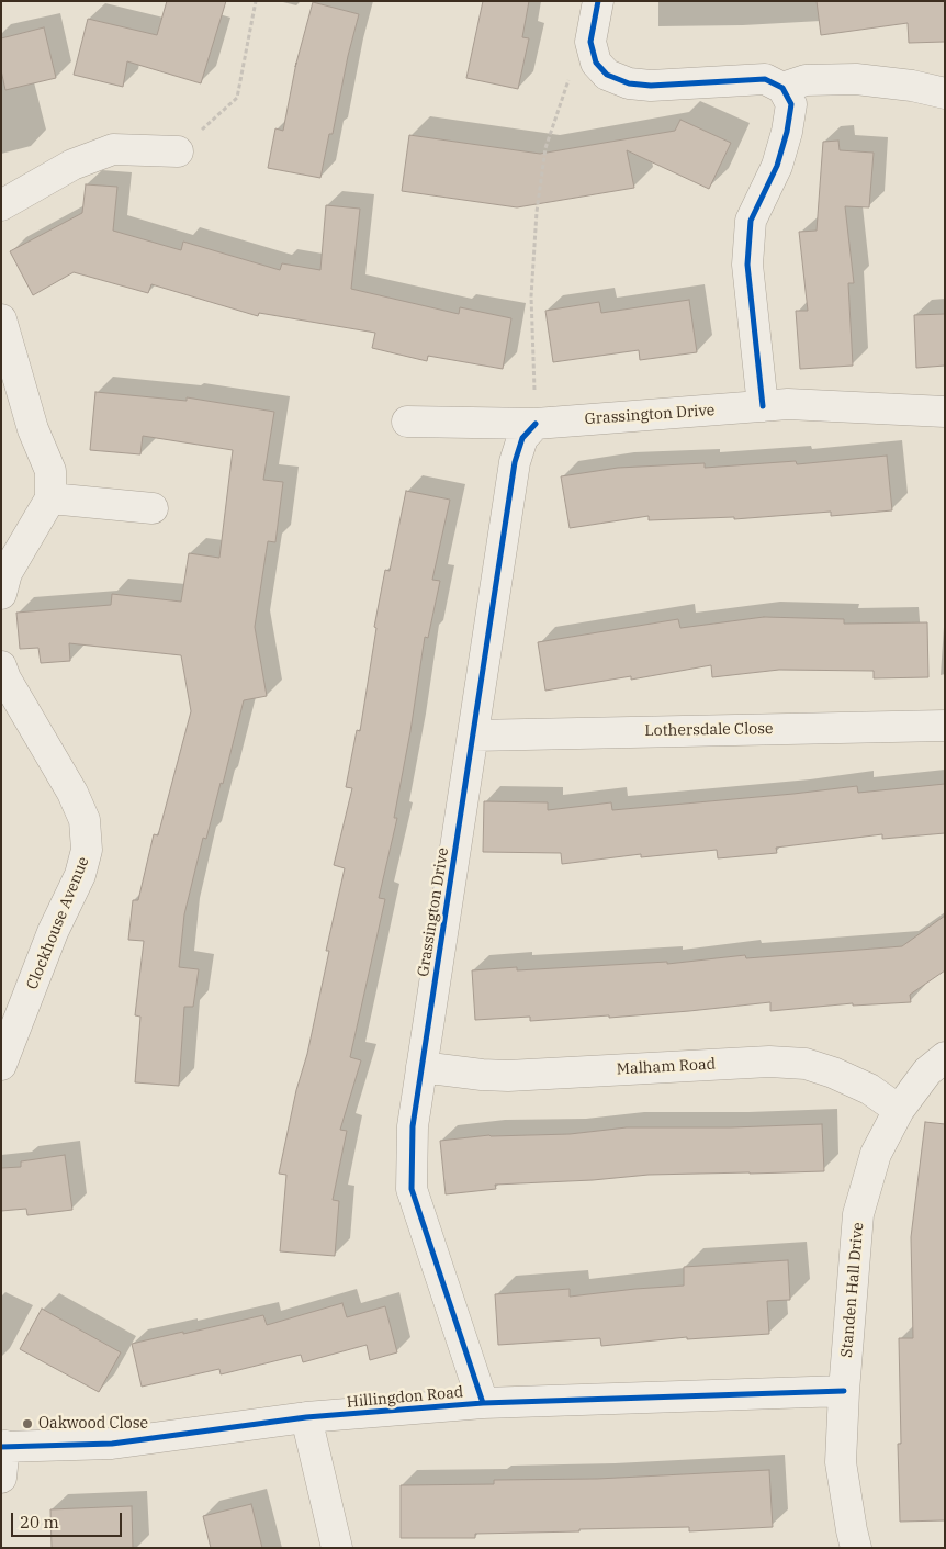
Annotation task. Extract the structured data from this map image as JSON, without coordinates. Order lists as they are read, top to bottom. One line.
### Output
{"streets":{"street":["Grassington Drive","Lothersdale Close","Clockhouse Avenue","Malham Road","Standen Hall Drive","Hillingdon Road"]},"crossings":[["Grassington Drive","Lothersdale Close"],["Grassington Drive","Malham Road"],["Grassington Drive","Hillingdon Road"],["Malham Road","Standen Hall Drive"],["Standen Hall Drive","Hillingdon Road"]],"places":["Oakwood Close"],"scale_bar":"20 m"}
